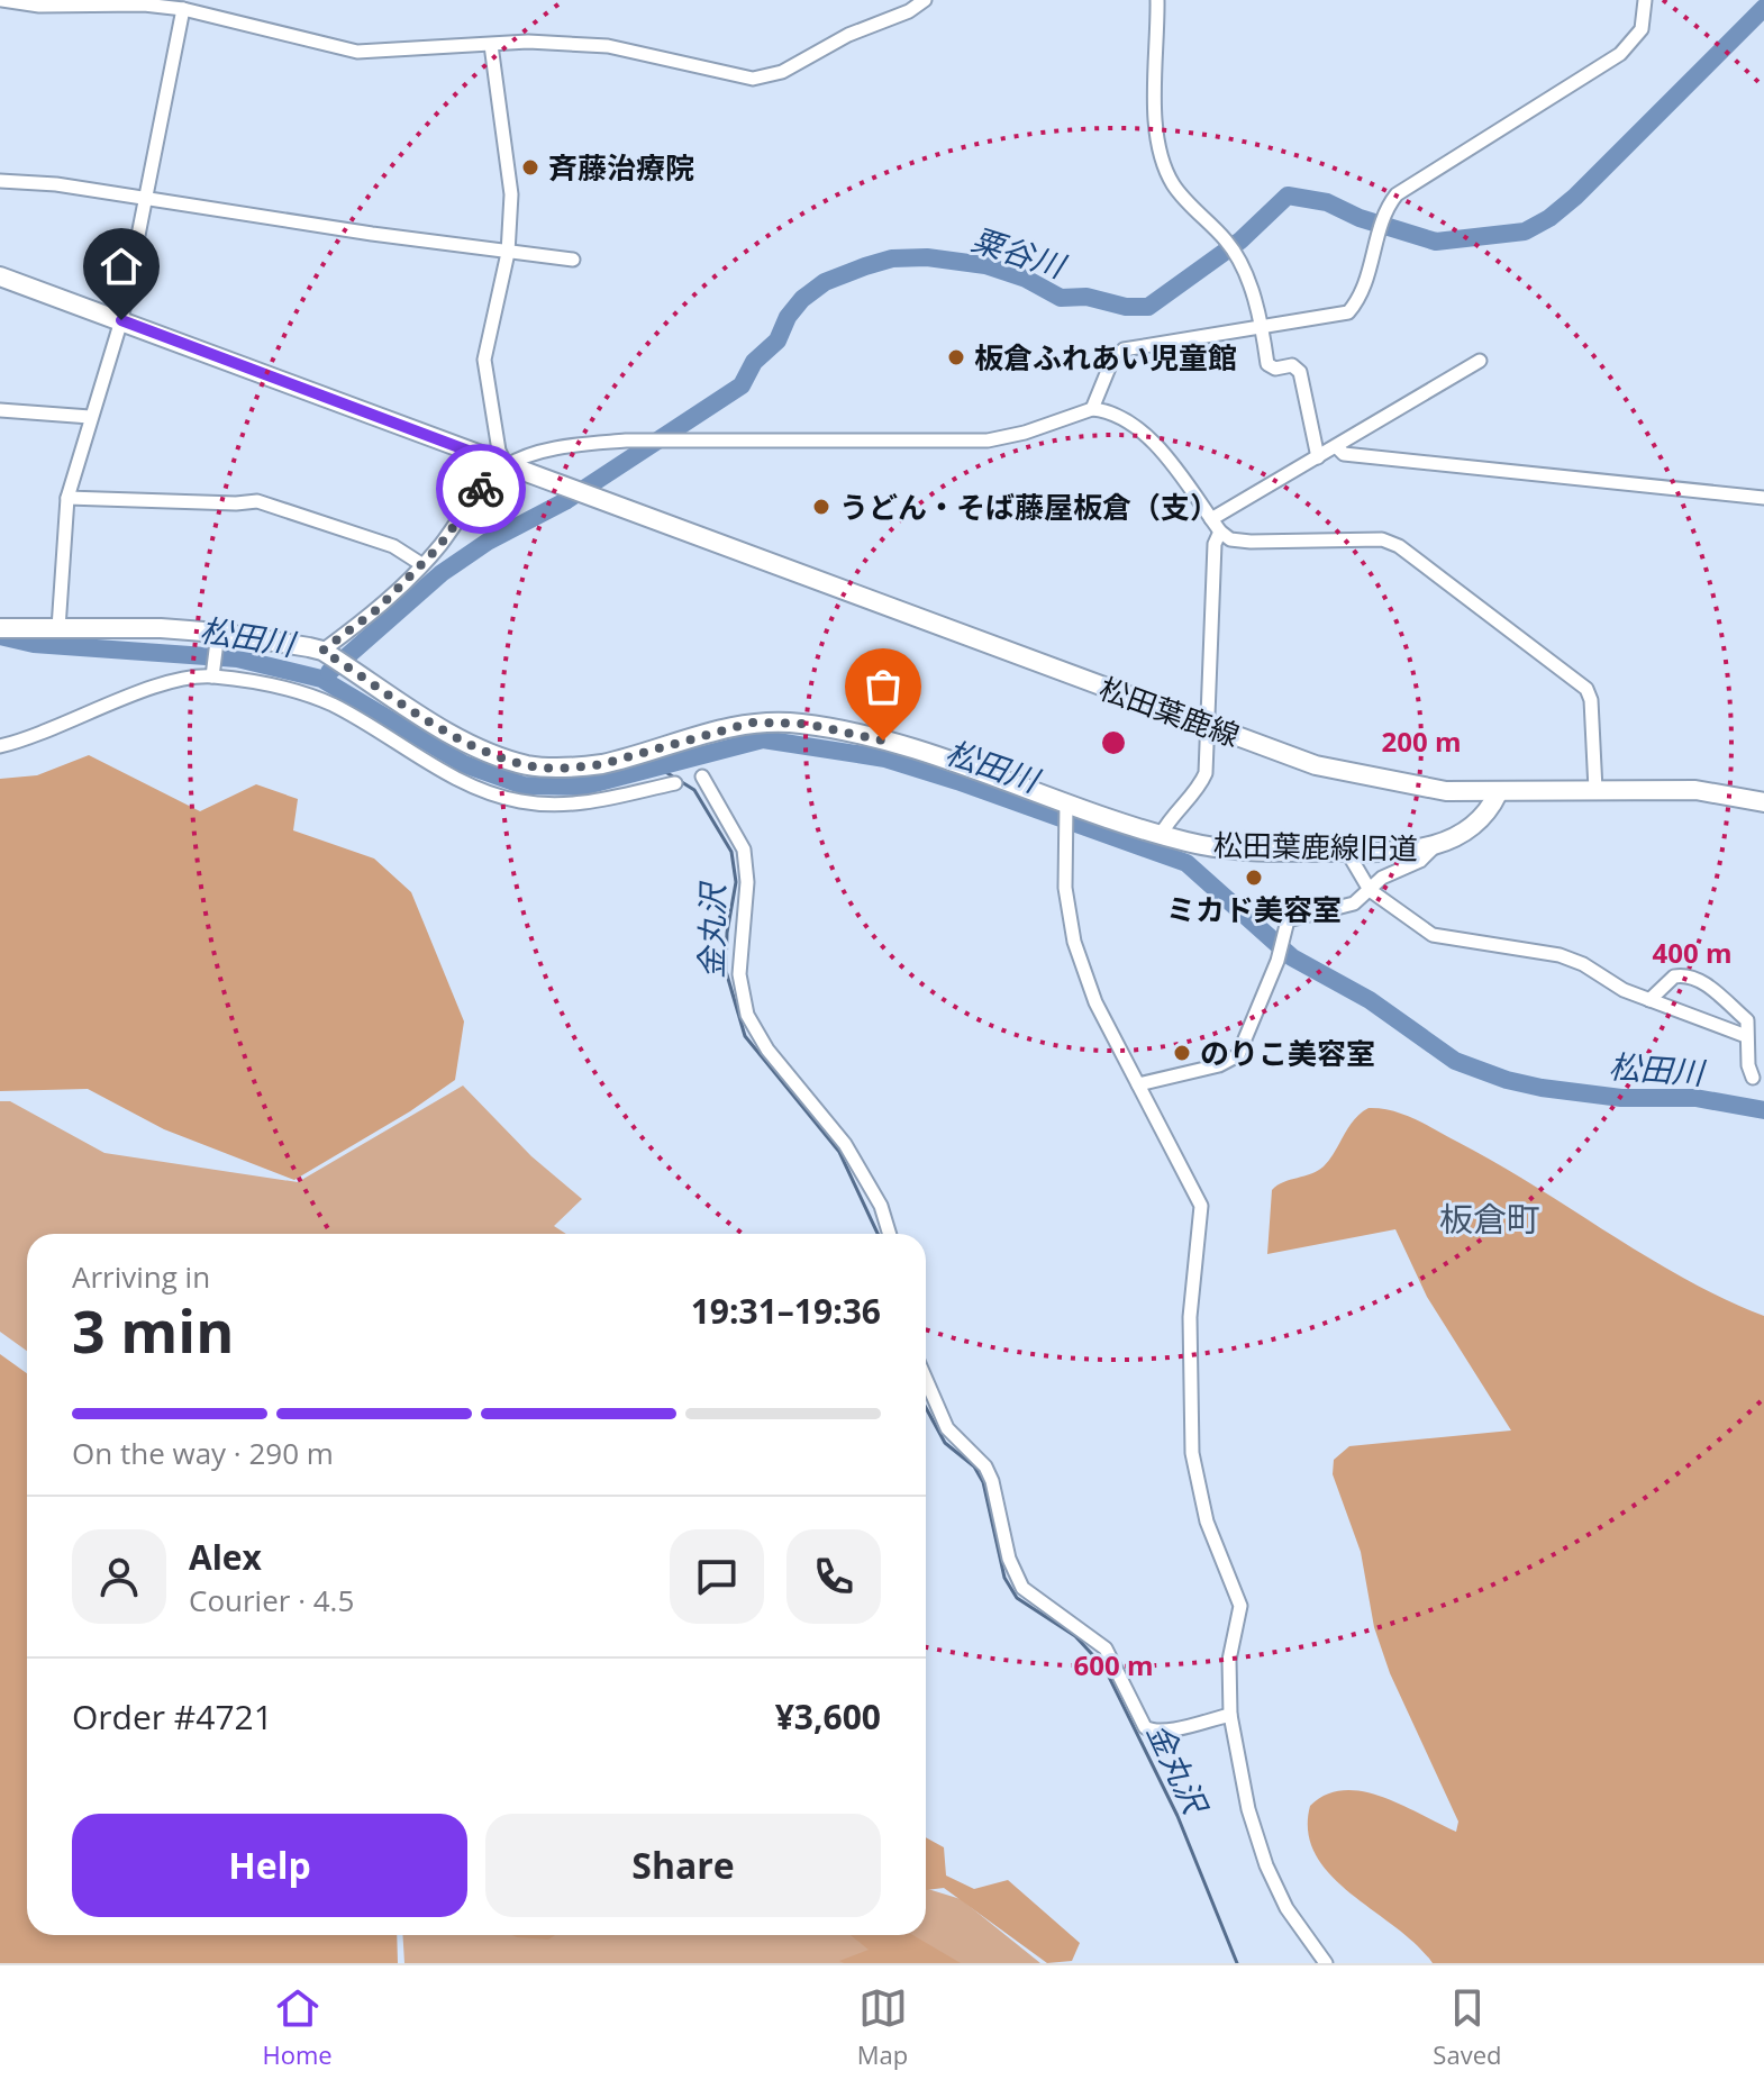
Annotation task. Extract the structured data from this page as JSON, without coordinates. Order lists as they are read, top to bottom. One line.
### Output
{"streets":{"main road":["松田葉鹿線","松田葉鹿線旧道"]},"crossings":[["松田葉鹿線","松田葉鹿線旧道"]],"districts":["板倉町"],"water":["粟谷川","松田川","金丸沢"],"places":["斉藤治療院","板倉ふれあい児童館","うどん・そば藤屋板倉（支）","ミカド美容室","のりこ美容室"],"page":{"heading":["3 min","Arriving in","19:31–19:36"],"panel":["Alex","Courier · 4.5","Order #4721","¥3,600"],"bar":"On the way · 290 m","buttons":["Help","Share"],"tabs":["Home","Map","Saved"]},"rings":["200 m","400 m","600 m"]}
